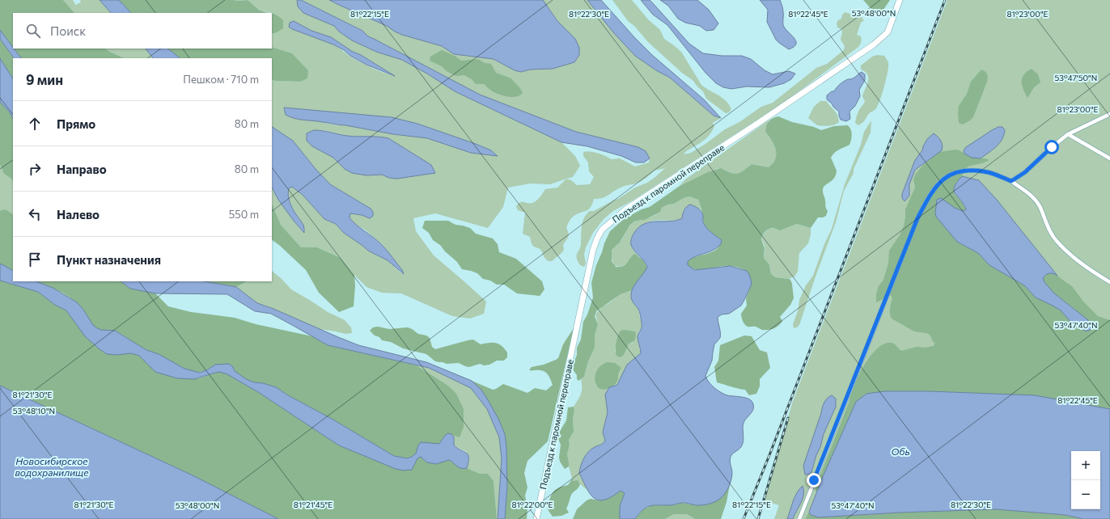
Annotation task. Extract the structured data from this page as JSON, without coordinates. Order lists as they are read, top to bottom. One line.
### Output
{"streets":{"street":["Подъезд к паромной переправе"]},"water":["Обь","Новосибирское водохранилище"],"page":{"search":"Поиск","heading":["9 мин","Пешком · 710 m"],"list":[["Прямо","80 m"],["Направо","80 m"],["Налево","550 m"],"Пункт назначения"],"map_buttons":["+","−"]},"coordinates":["53°48'00\"N","81°22'15\"E","81°22'30\"E","81°22'45\"E","81°23'00\"E","53°47'50\"N","53°47'40\"N","81°21'30\"E","53°48'10\"N","81°21'45\"E","81°22'00\"E"]}
